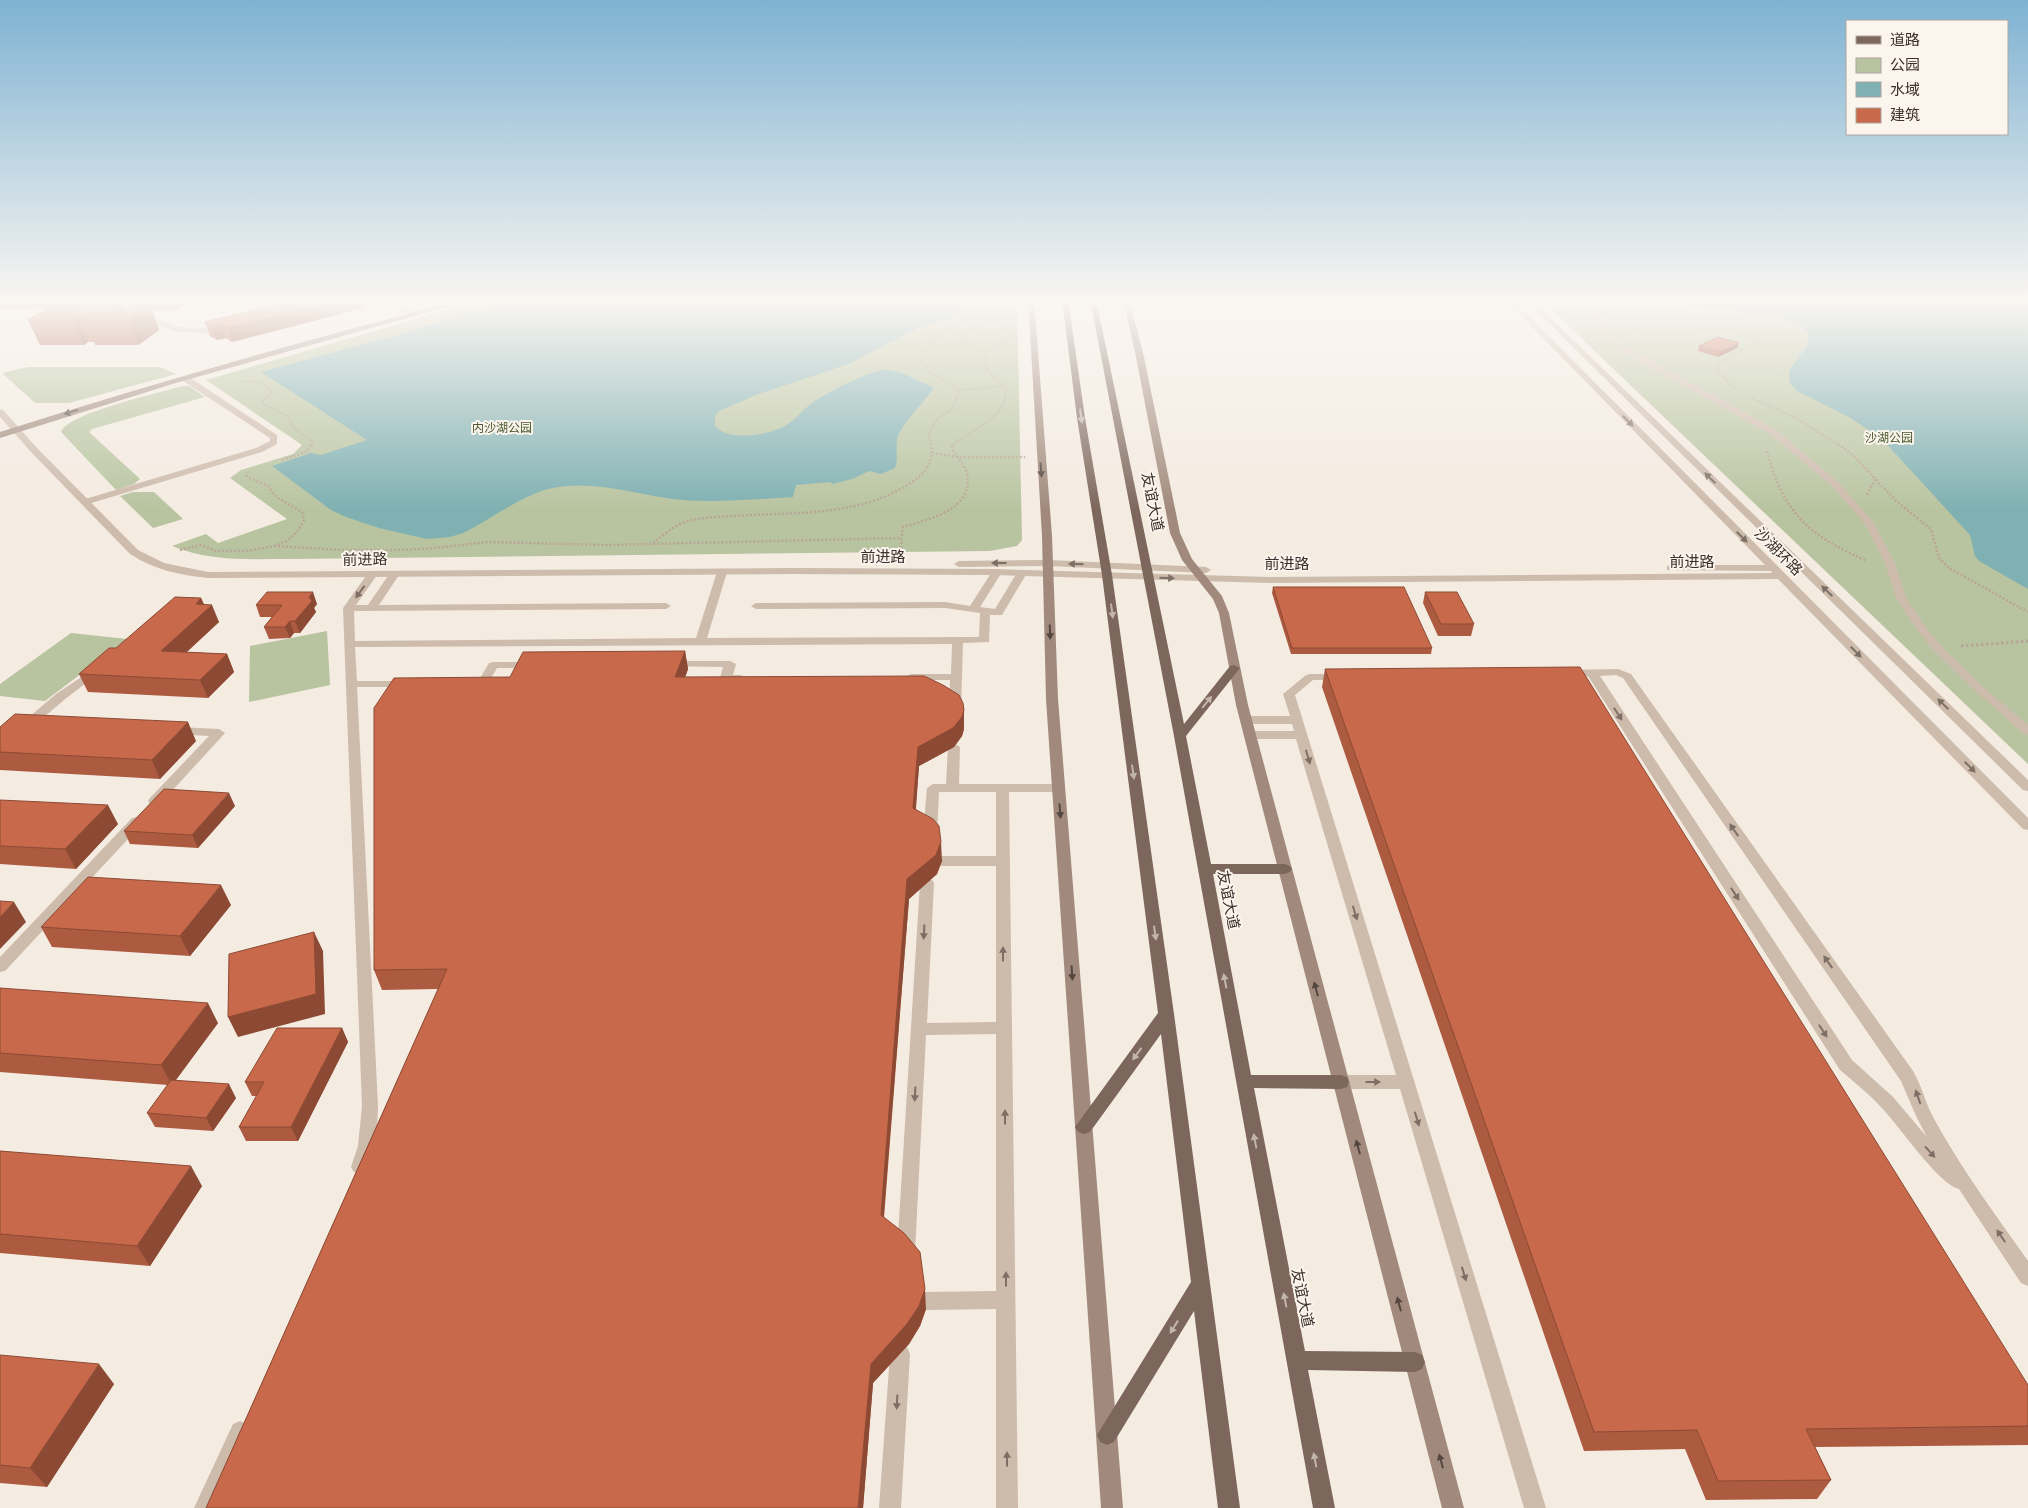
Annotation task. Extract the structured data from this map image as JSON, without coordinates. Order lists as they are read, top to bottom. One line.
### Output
{"streets":{"main road":["友谊大道"],"street":["沙湖环路","前进路"]},"crossings":[["友谊大道","前进路"],["沙湖环路","前进路"]],"parks":["内沙湖公园","沙湖公园"],"legend":["道路","公园","水域","建筑"]}
